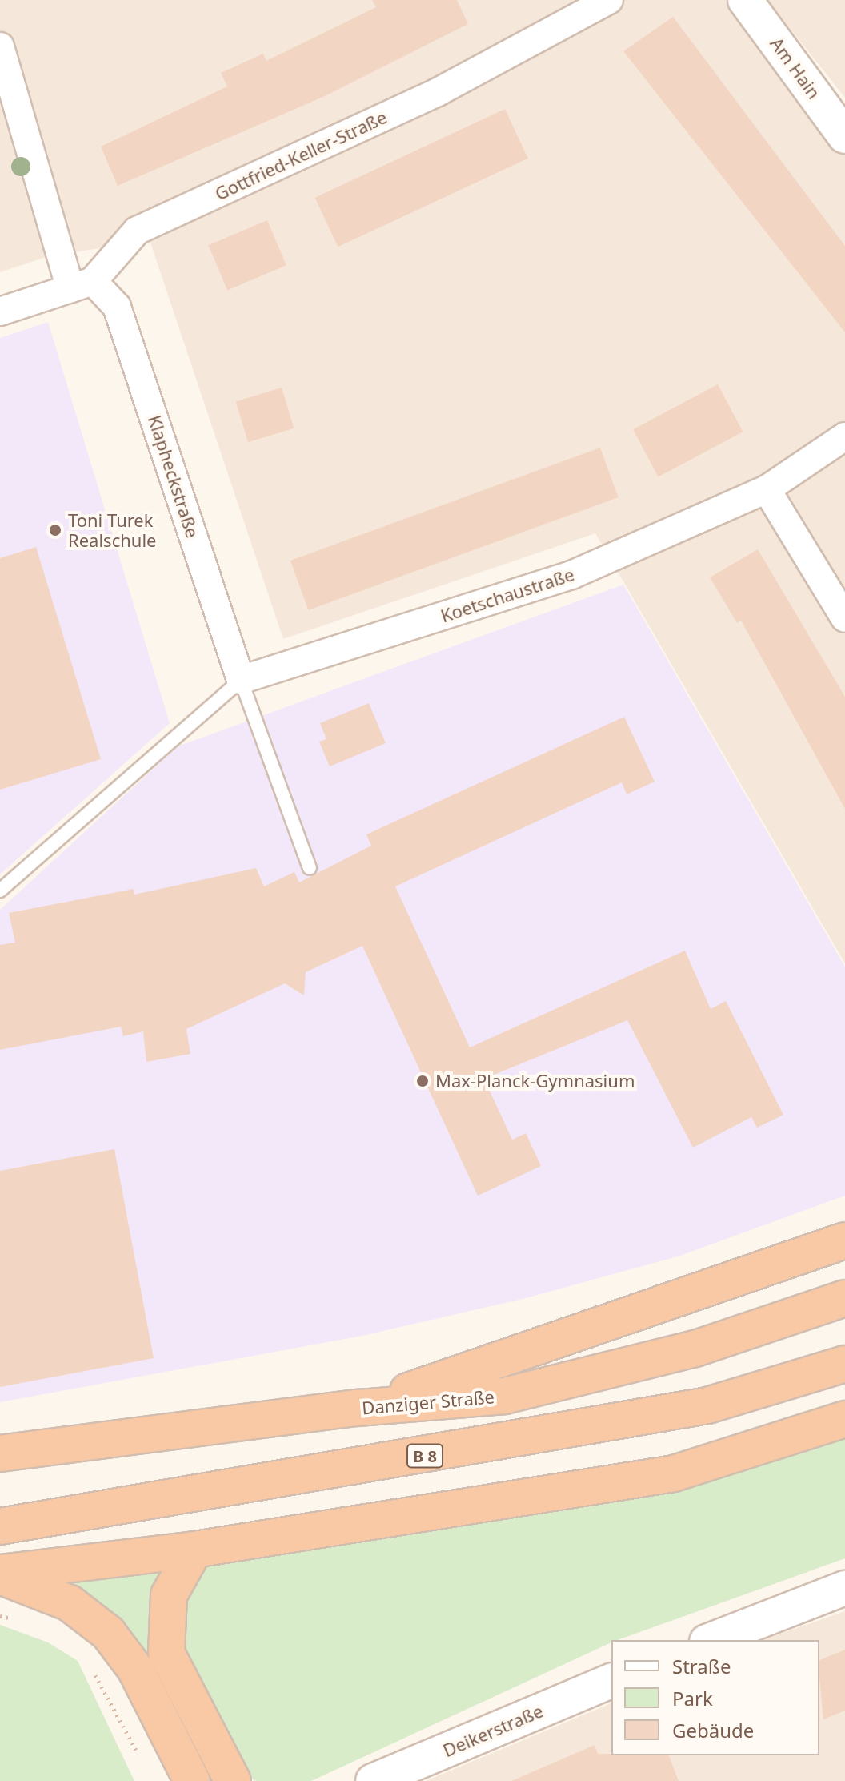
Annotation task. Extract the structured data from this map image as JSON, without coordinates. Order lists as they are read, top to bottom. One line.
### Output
{"streets":{"highway":["Danziger Straße","B 8"],"street":["Am Hain","Gottfried-Keller-Straße","Klapheckstraße","Koetschaustraße","Deikerstraße"]},"crossings":[["Gottfried-Keller-Straße","Klapheckstraße"],["Klapheckstraße","Koetschaustraße"]],"places":["Toni Turek Realschule","Max-Planck-Gymnasium"],"legend":["Straße","Park","Gebäude"]}
